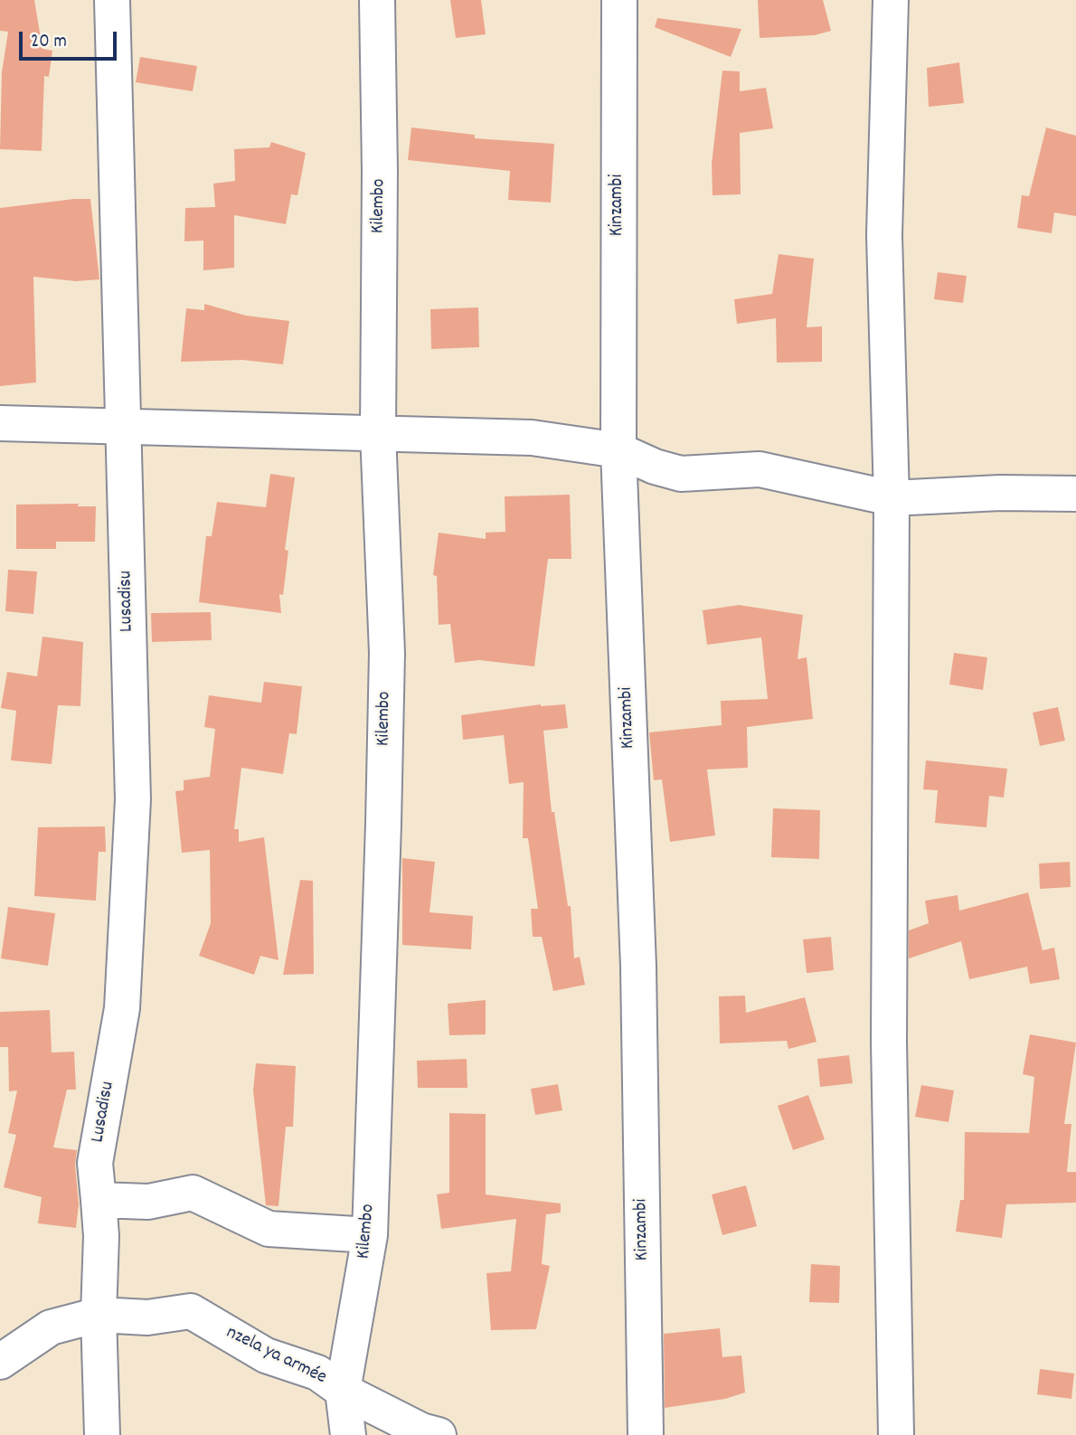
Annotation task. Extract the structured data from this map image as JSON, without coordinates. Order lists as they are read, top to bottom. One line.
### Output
{"streets":{"street":["Kinzambi","Kilembo","Lusadisu","nzela ya armée"]},"crossings":[["Kilembo","nzela ya armée"]],"scale_bar":"20 m"}
